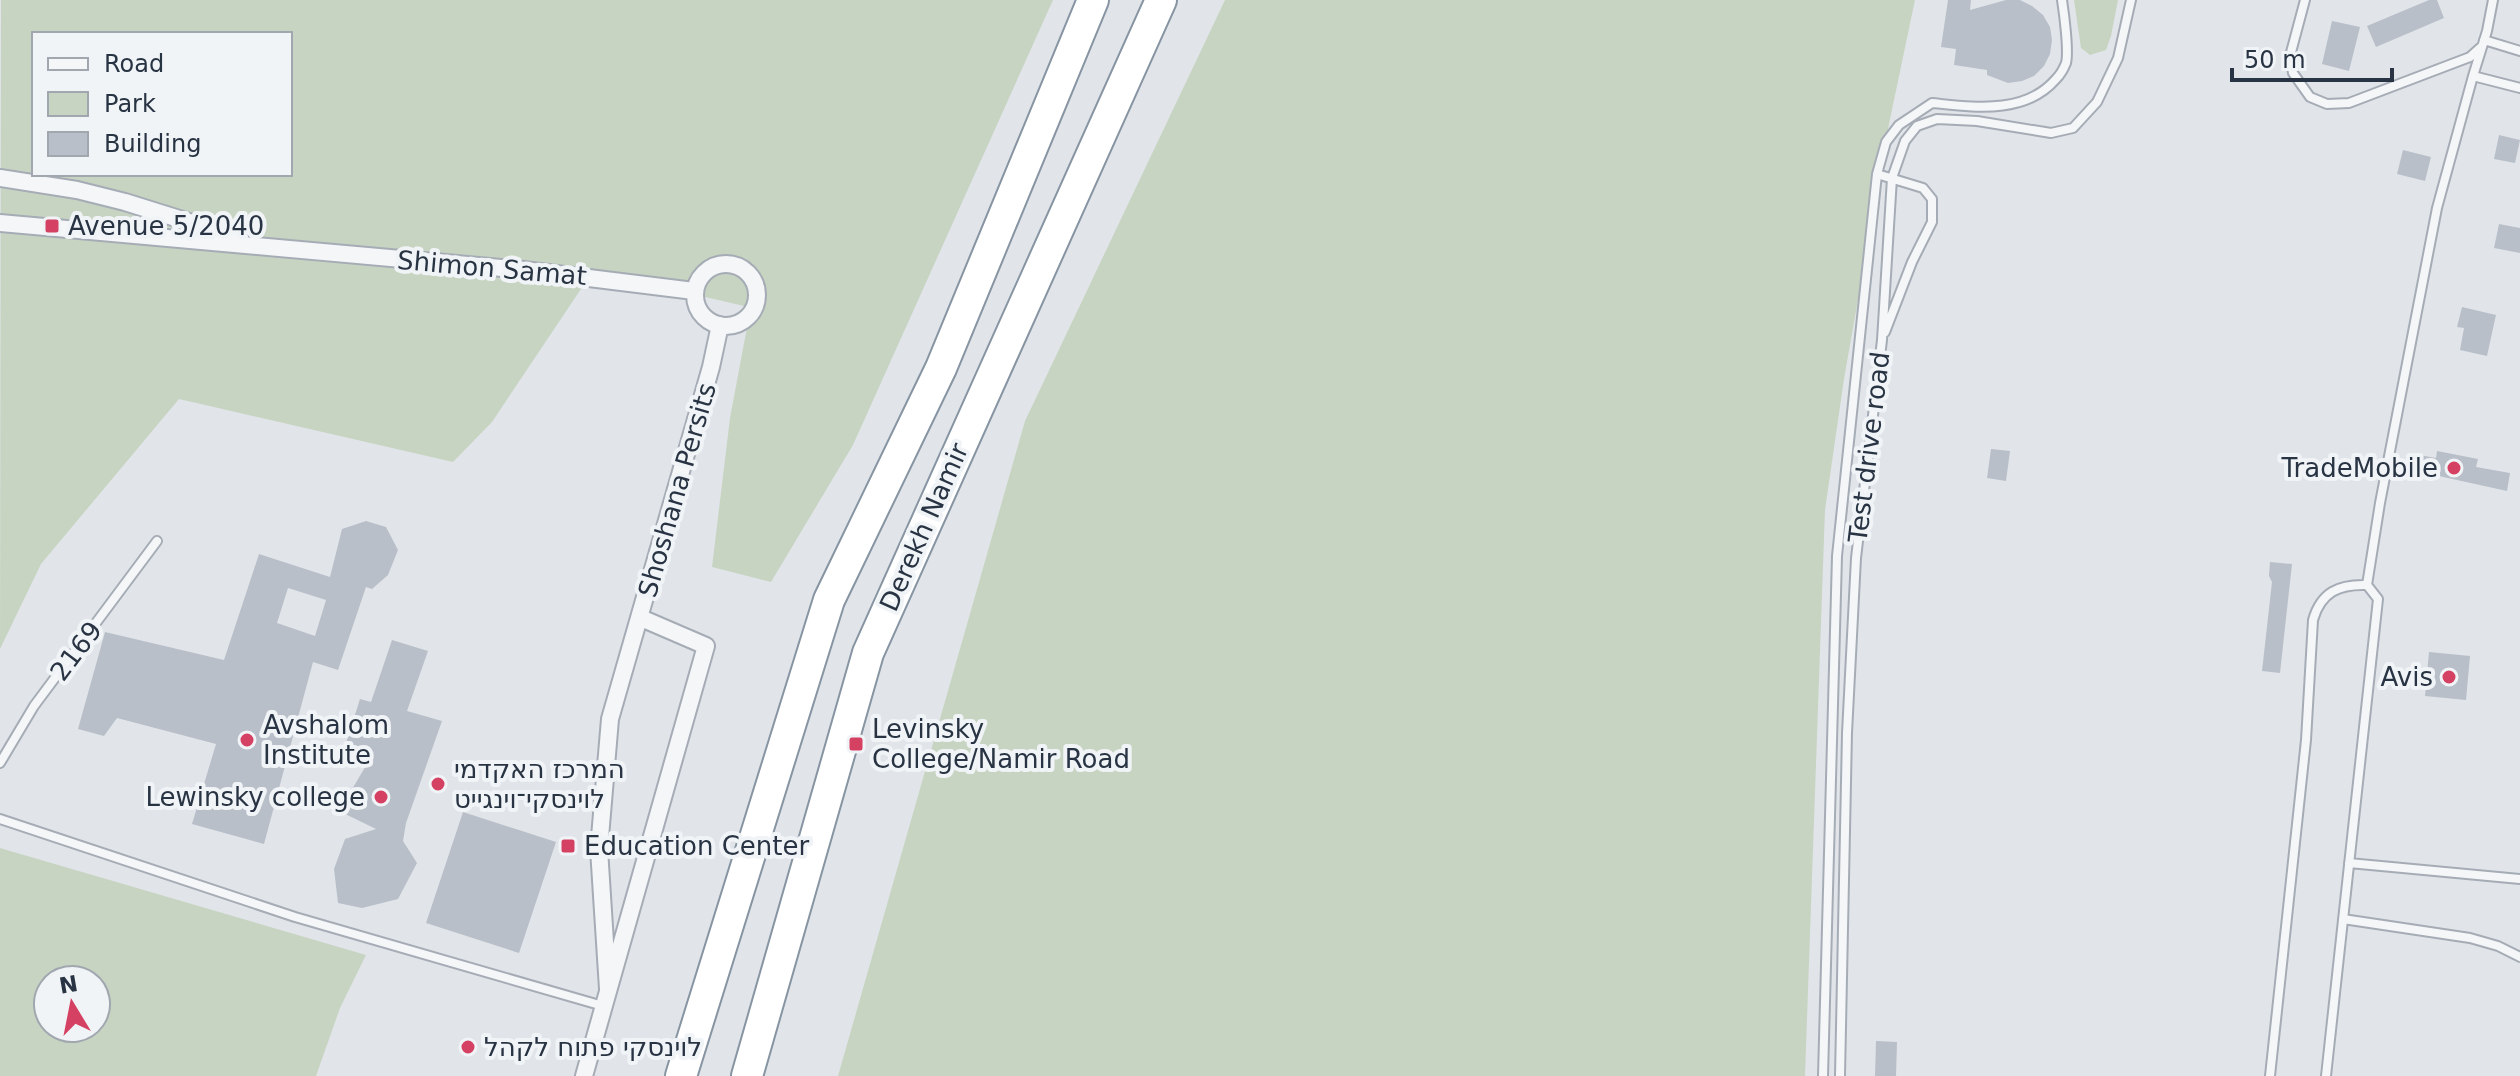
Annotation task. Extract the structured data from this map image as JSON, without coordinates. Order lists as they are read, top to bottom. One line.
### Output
{"streets":{"highway":["Derekh Namir"],"street":["Shimon Samat","Shoshana Persits"],"lane":["Test drive road","2169"]},"crossings":[["Shimon Samat","Shoshana Persits"]],"places":{"transit":["Avenue 5/2040","Levinsky College/Namir Road","Education Center"],"other":["TradeMobile","Avis","Avshalom Institute","המרכז האקדמי לוינסקי־וינגייט","Lewinsky college","לוינסקי פתוח לקהל"]},"legend":["Road","Park","Building"],"scale_bar":"50 m","north":"top"}
